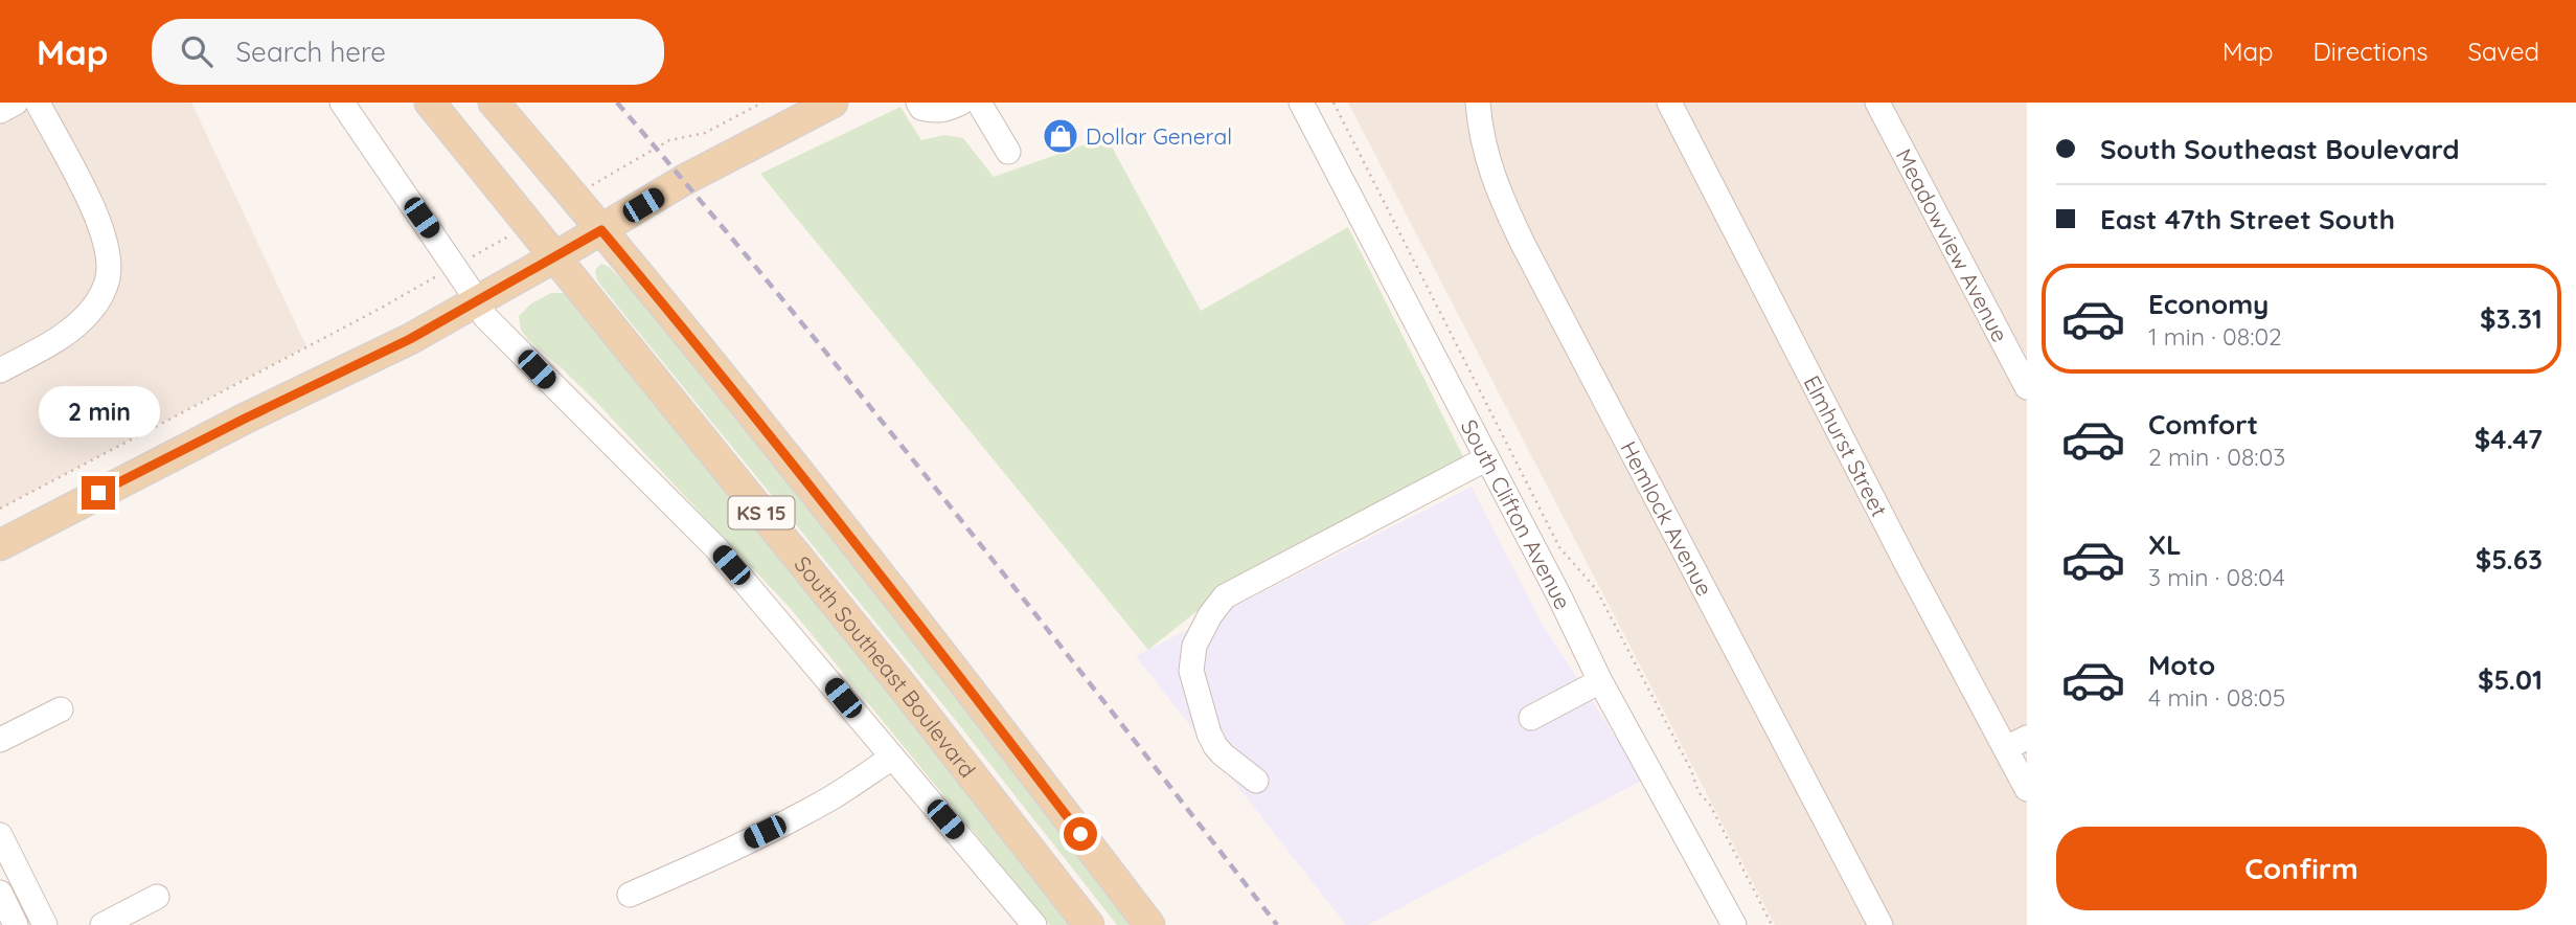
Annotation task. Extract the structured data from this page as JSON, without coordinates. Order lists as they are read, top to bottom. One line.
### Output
{"streets":{"main road":["KS 15","South Southeast Boulevard"],"street":["Meadowview Avenue","Elmhurst Street","South Clifton Avenue","Hemlock Avenue"]},"places":{"shop":["Dollar General"]},"page":{"header":"Map","search":"Search here","nav":["Map","Directions","Saved"],"banner":["South Southeast Boulevard","East 47th Street South"],"list":[{"name":"Economy","note":"1 min · 08:02","value":"$3.31"},{"name":"Comfort","note":"2 min · 08:03","value":"$4.47"},{"name":"XL","note":"3 min · 08:04","value":"$5.63"},{"name":"Moto","note":"4 min · 08:05","value":"$5.01"}],"bubble":"2 min","buttons":"Confirm"}}
